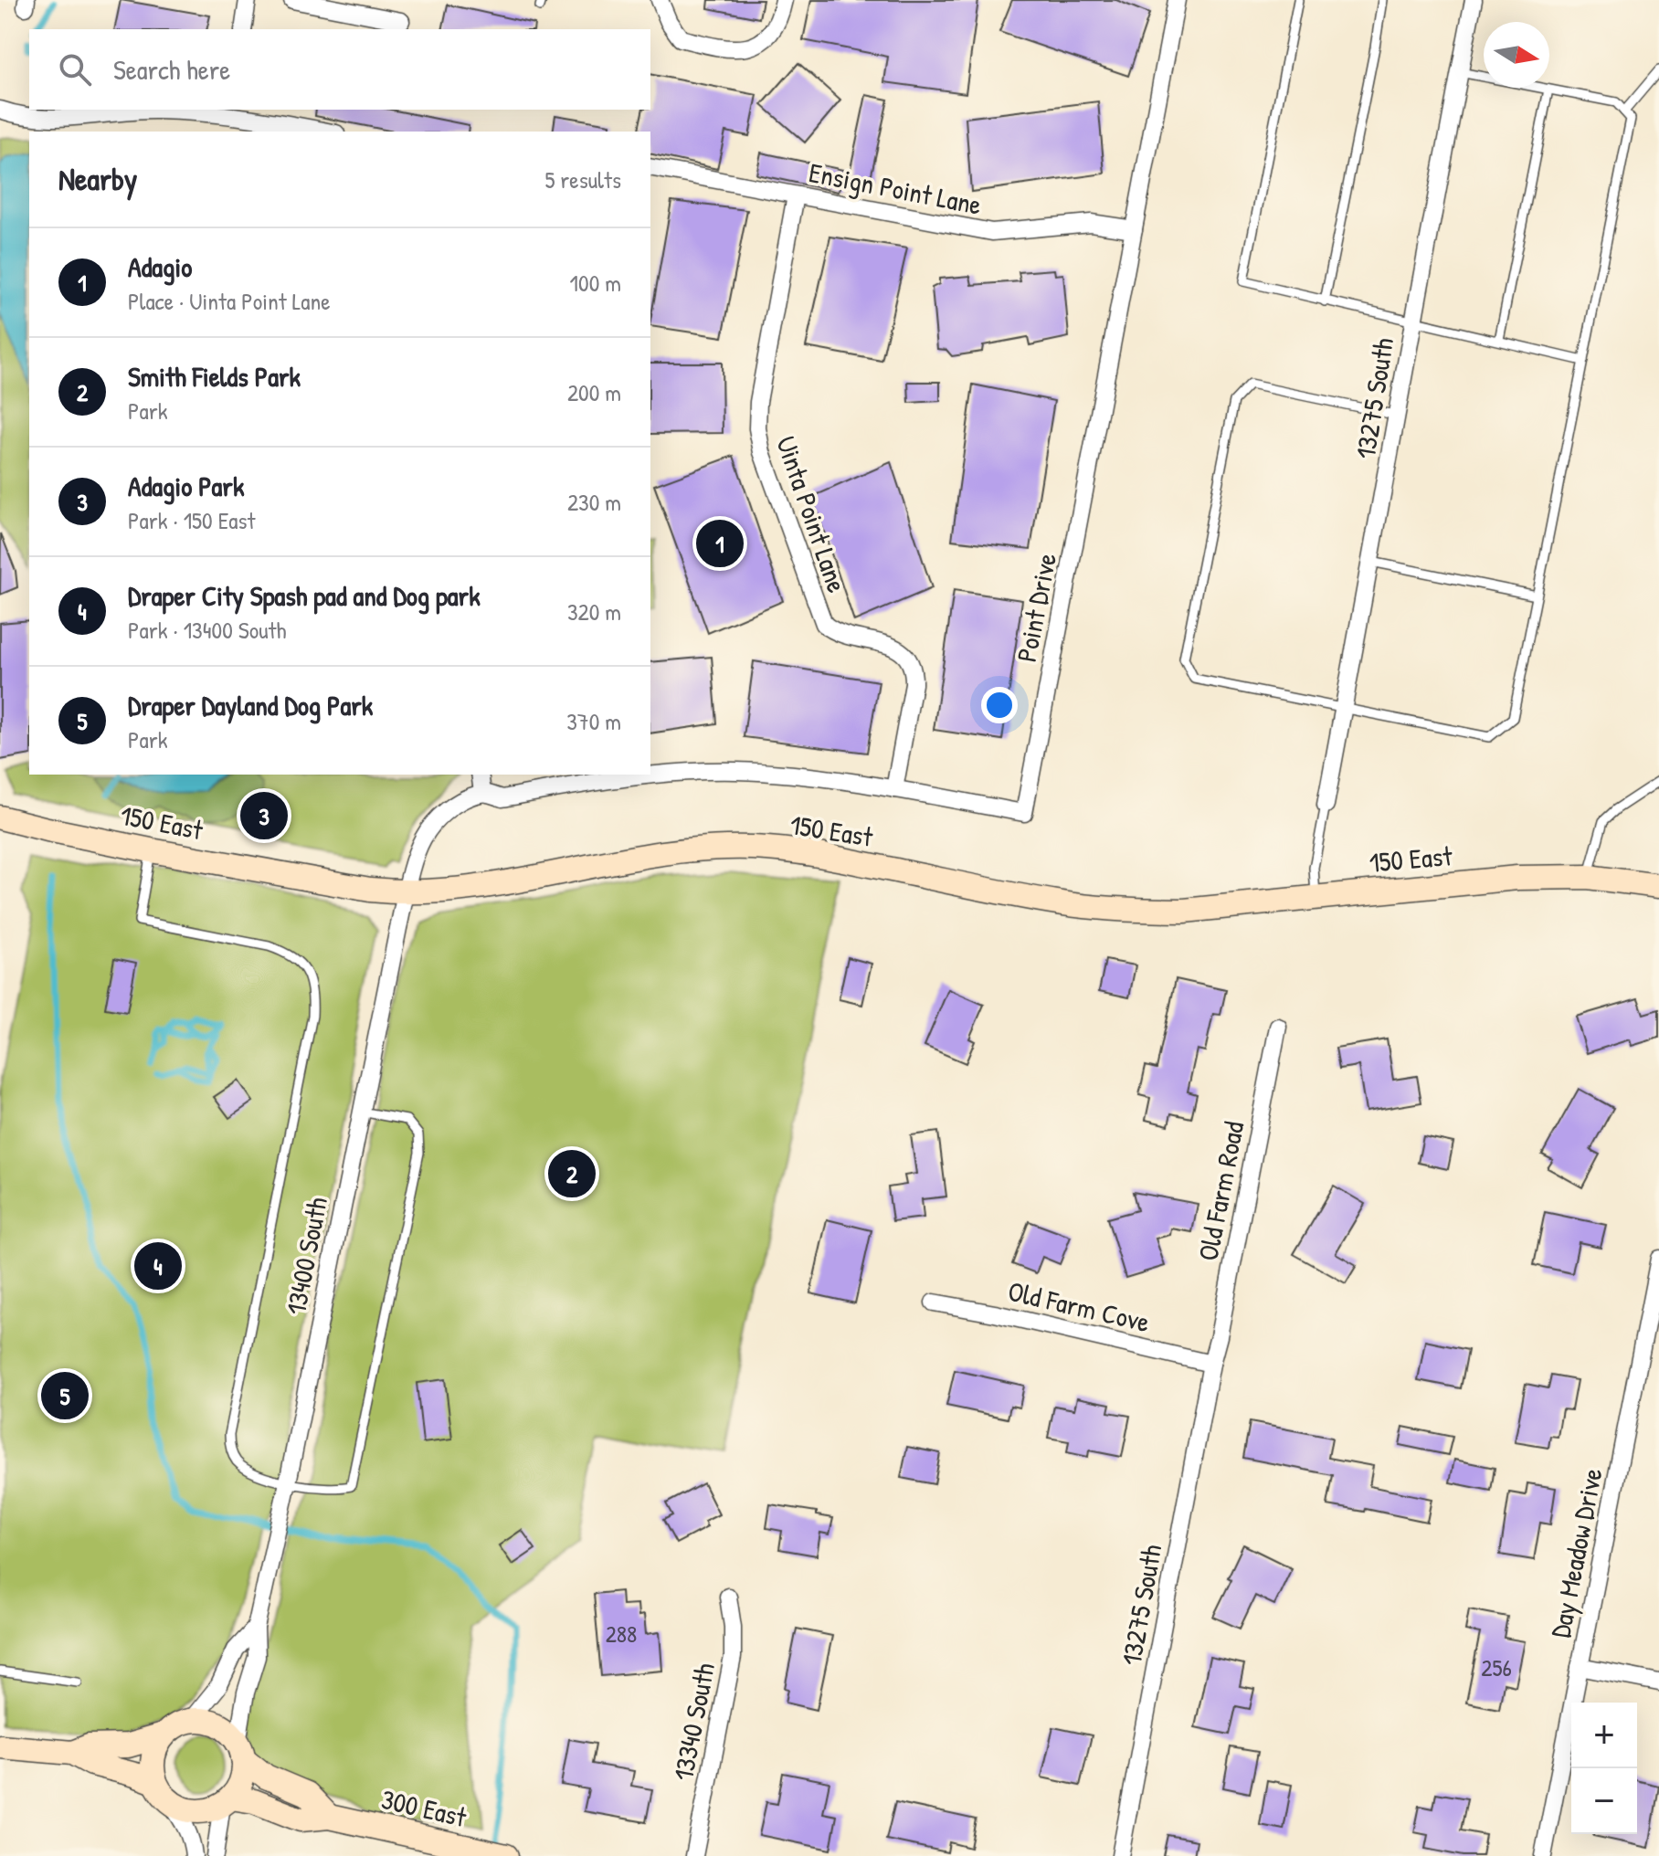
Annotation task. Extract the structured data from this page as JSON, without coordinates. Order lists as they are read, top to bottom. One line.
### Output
{"streets":{"street":["Ensign Point Lane","13275 South","Uinta Point Lane","Point Drive","150 East","Old Farm Road","13400 South","Old Farm Cove","Day Meadow Drive","13340 South","300 East"]},"crossings":[["Ensign Point Lane","Uinta Point Lane"],["Ensign Point Lane","Point Drive"],["13275 South","Old Farm Road"],["13275 South","Old Farm Cove"],["Uinta Point Lane","Point Drive"],["150 East","13400 South"],["Old Farm Road","Old Farm Cove"],["13400 South","300 East"]],"house_numbers":["288","256"],"north":"right","page":{"search":"Search here","heading":["Nearby","5 results"],"list":[{"mark":"1","name":"Adagio","note":"Place · Uinta Point Lane","value":"100 m"},{"mark":"2","name":"Smith Fields Park","note":"Park","value":"200 m"},{"mark":"3","name":"Adagio Park","note":"Park · 150 East","value":"230 m"},{"mark":"4","name":"Draper City Spash pad and Dog park","note":"Park · 13400 South","value":"320 m"},{"mark":"5","name":"Draper Dayland Dog Park","note":"Park","value":"370 m"}],"pins":["1","3","2","4","5"],"map_buttons":["+","−"]}}
